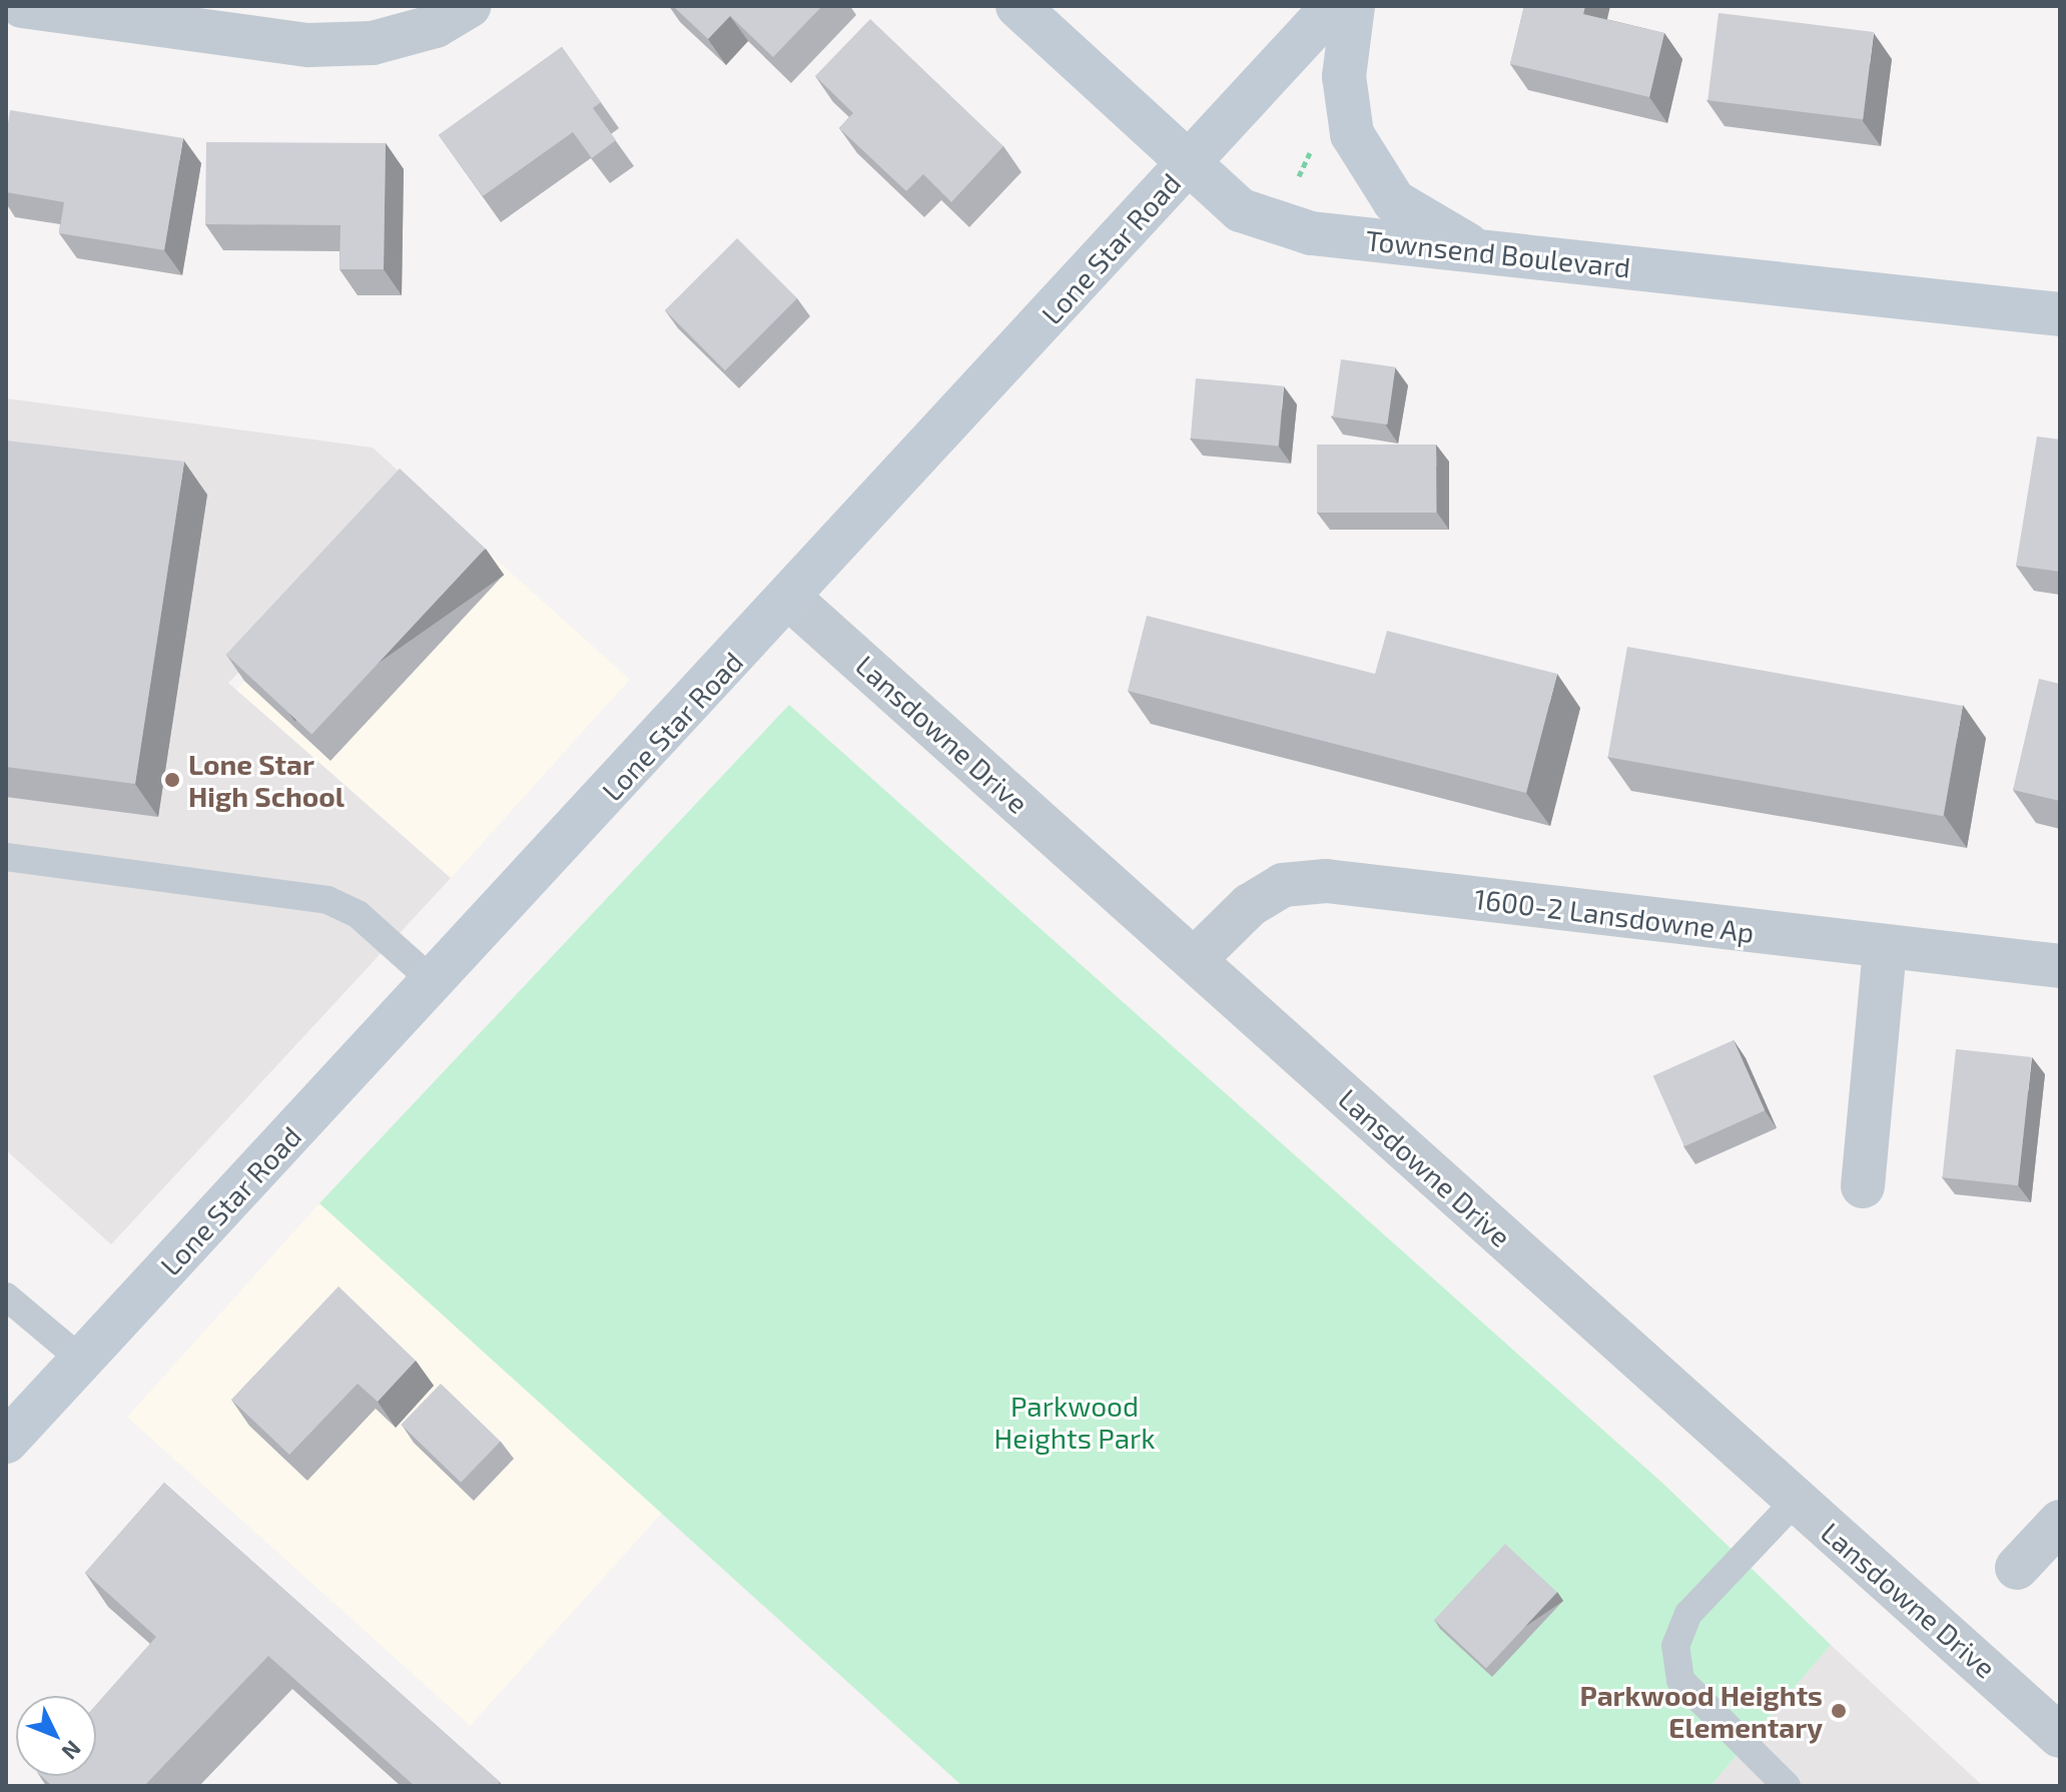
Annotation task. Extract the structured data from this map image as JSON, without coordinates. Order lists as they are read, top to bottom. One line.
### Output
{"streets":{"street":["Lone Star Road","Townsend Boulevard","Lansdowne Drive","1600-2 Lansdowne Ap"]},"crossings":[["Lone Star Road","Townsend Boulevard"],["Lone Star Road","Lansdowne Drive"],["Lansdowne Drive","1600-2 Lansdowne Ap"]],"parks":["Parkwood Heights Park"],"places":["Lone Star High School","Parkwood Heights Elementary"],"north":"bottom right"}
